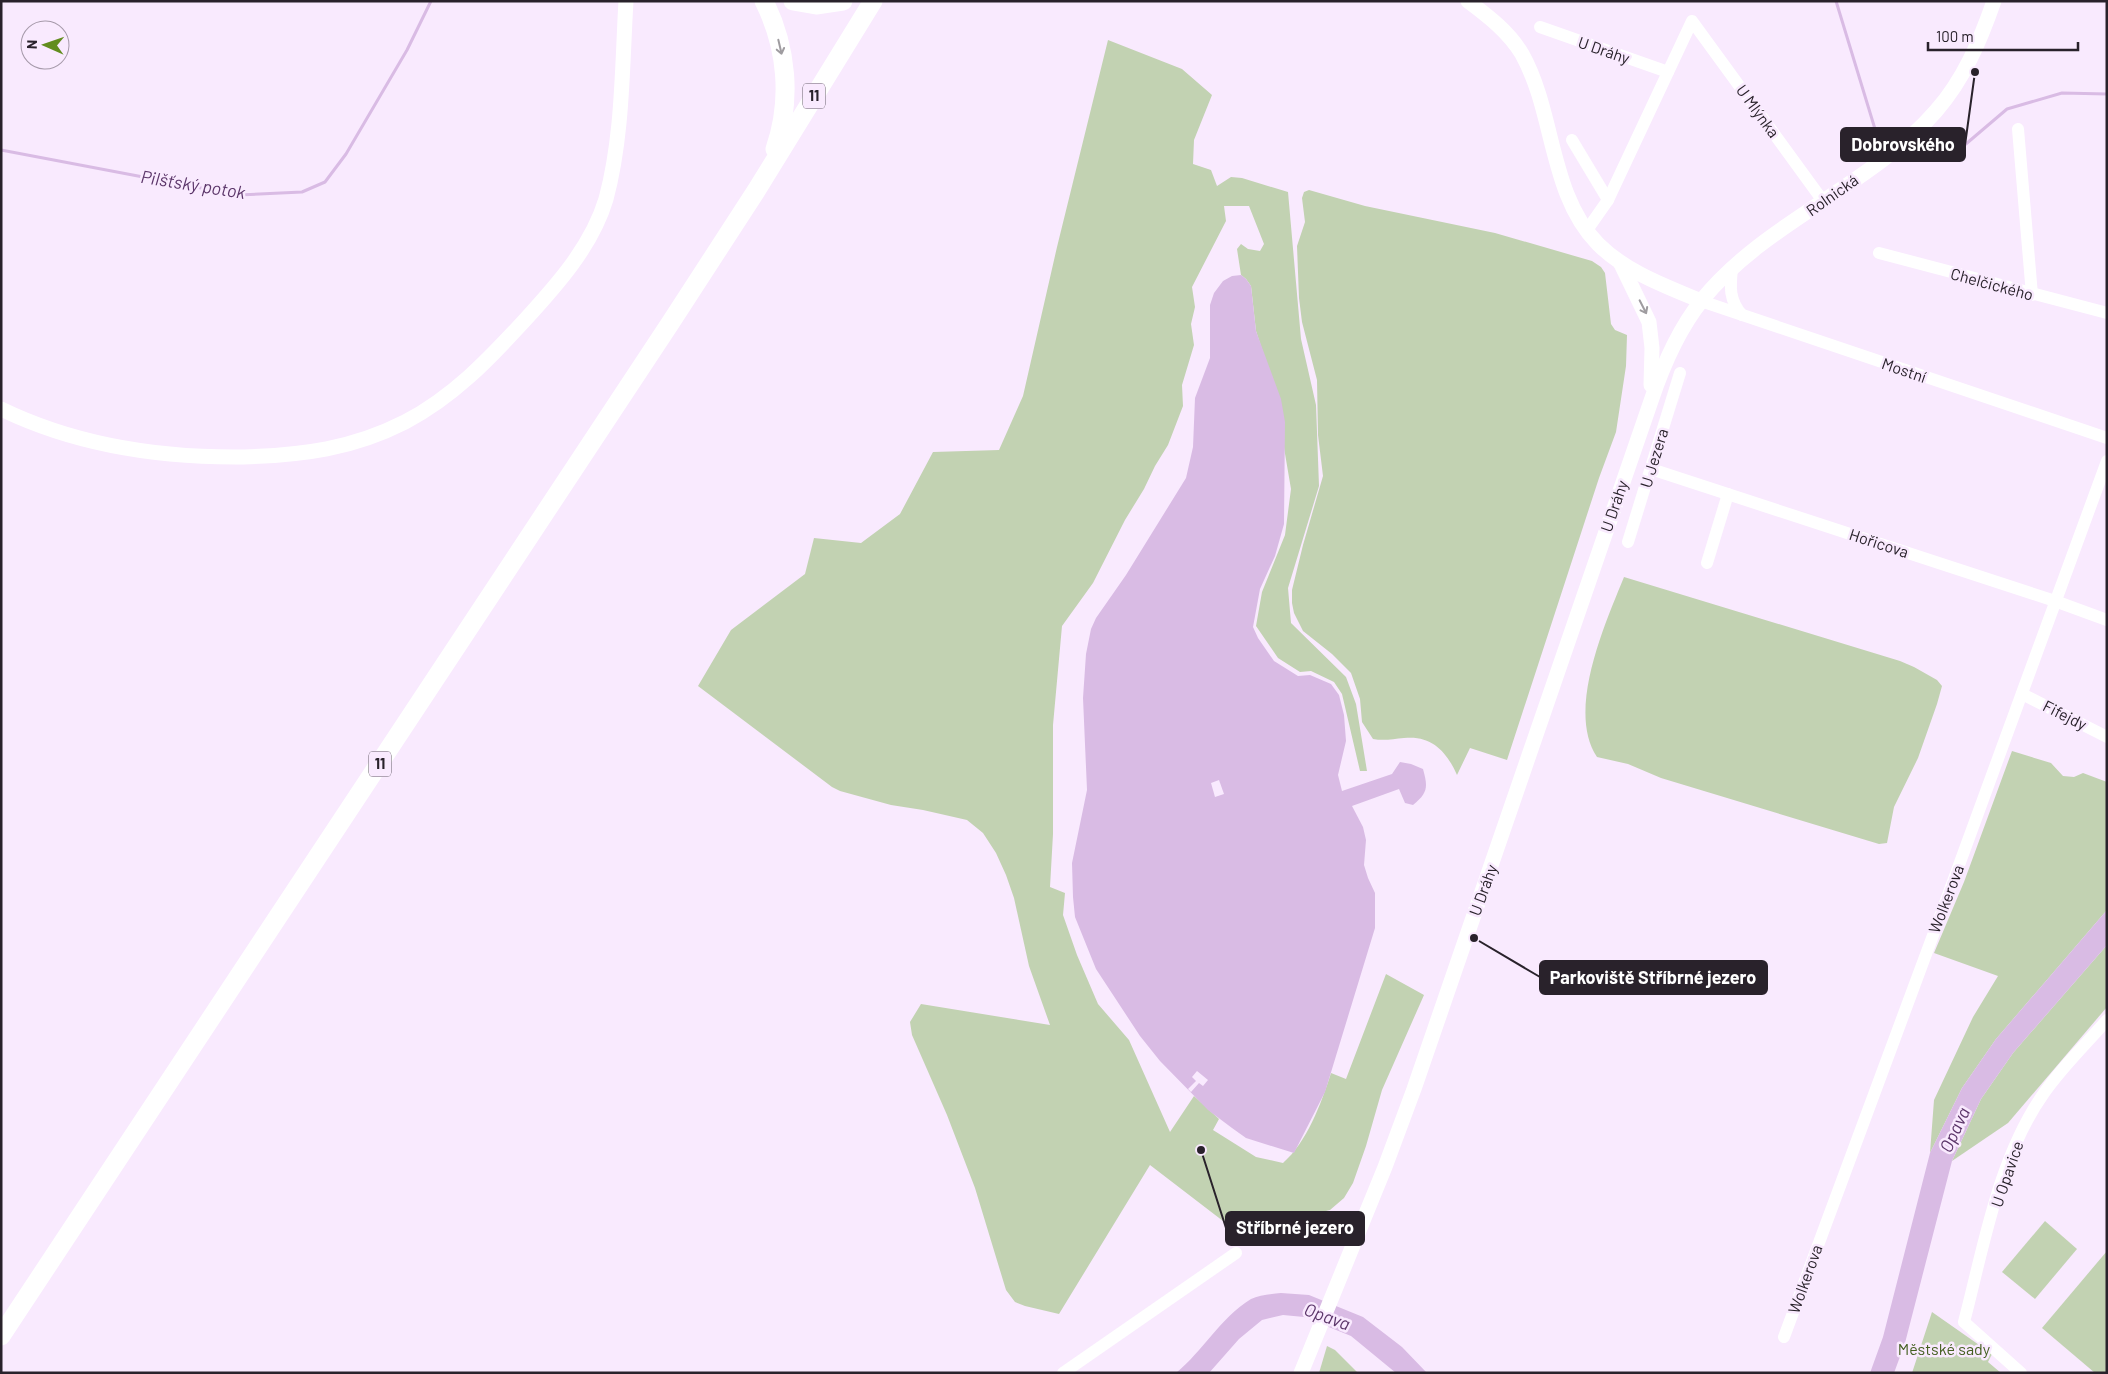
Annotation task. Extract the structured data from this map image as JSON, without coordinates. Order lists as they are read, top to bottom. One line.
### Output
{"streets":{"main road":["11"],"street":["U Dráhy","U Mlýnka","Rolnická","Chelčického","Mostní","U Jezera","Hořicova","Fifejdy","Wolkerova","U Opavice"]},"crossings":[["U Dráhy","U Mlýnka"],["U Dráhy","Rolnická"],["U Dráhy","Mostní"],["U Mlýnka","Rolnická"],["Rolnická","Mostní"],["U Jezera","Hořicova"],["Hořicova","Wolkerova"],["Fifejdy","Wolkerova"]],"water":["Pilšťský potok","Opava"],"parks":["Městské sady"],"places":["Dobrovského","Parkoviště Stříbrné jezero","Stříbrné jezero"],"scale_bar":"100 m","north":"left"}
